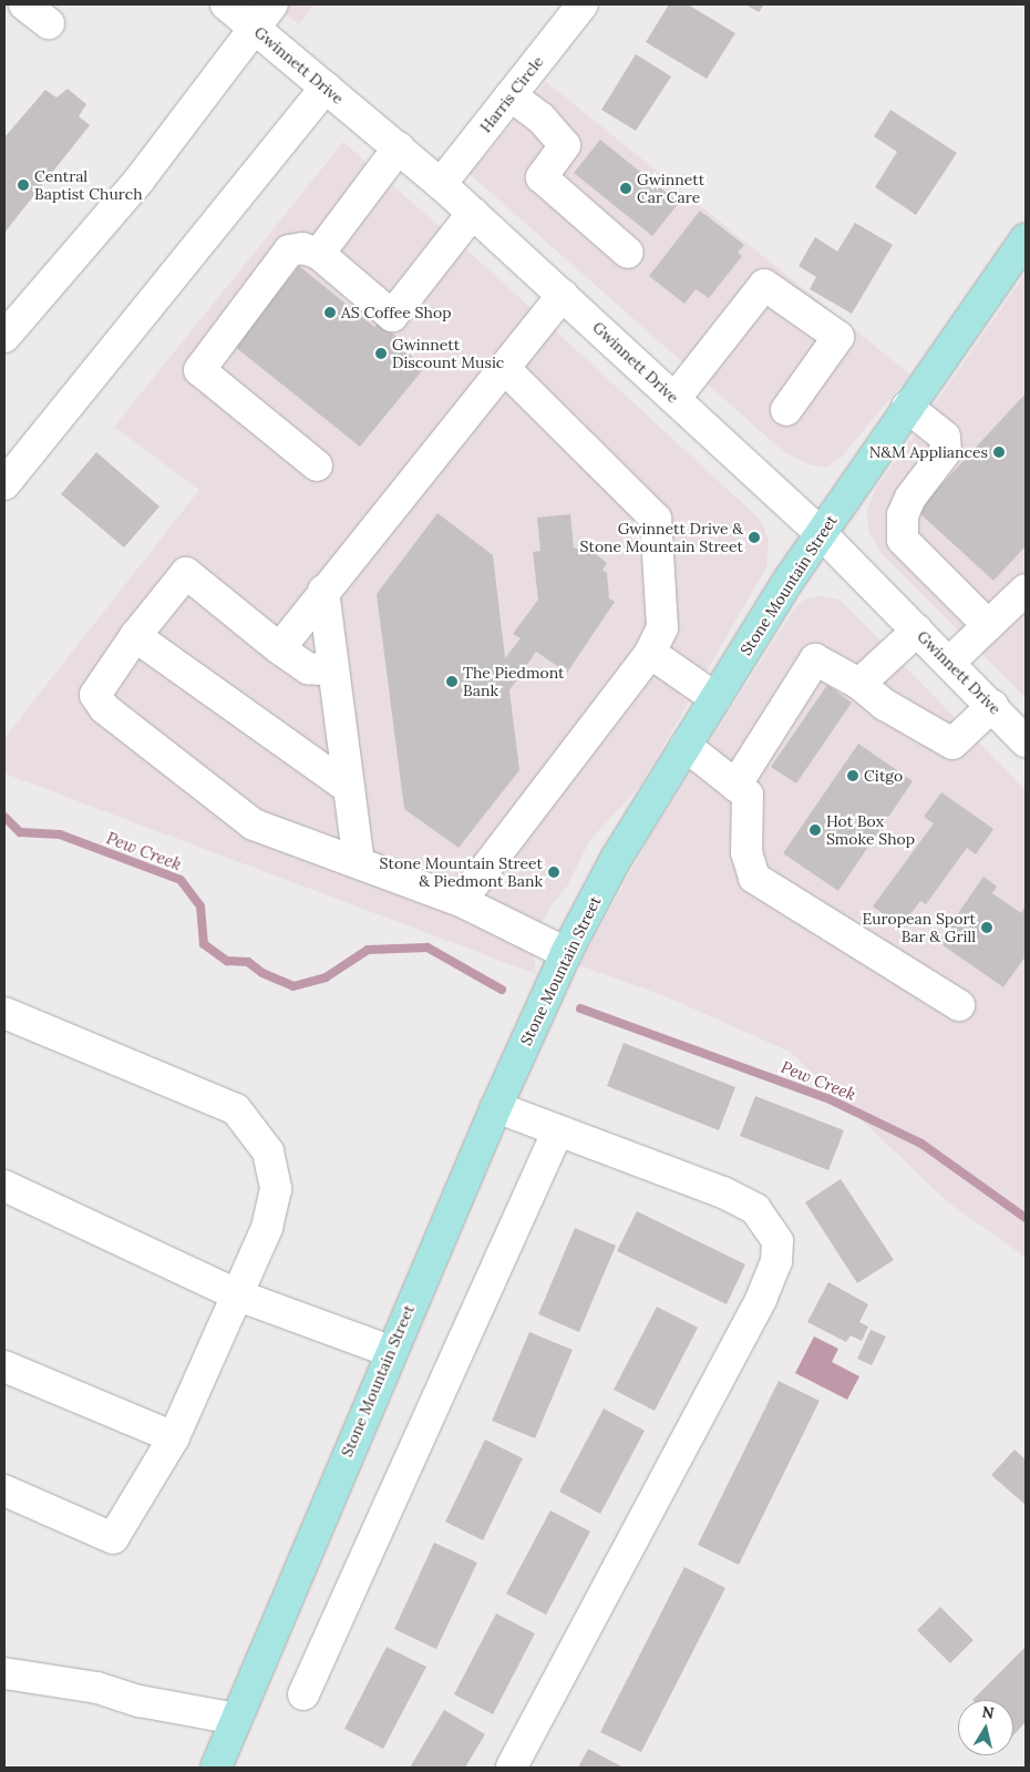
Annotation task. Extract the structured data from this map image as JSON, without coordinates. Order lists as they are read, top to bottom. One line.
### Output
{"streets":{"main road":["Stone Mountain Street"],"street":["Gwinnett Drive","Harris Circle"]},"crossings":[["Gwinnett Drive","Harris Circle"],["Gwinnett Drive","Stone Mountain Street"]],"water":["Pew Creek"],"places":["Central Baptist Church","Gwinnett Car Care","AS Coffee Shop","Gwinnett Discount Music","N&M Appliances","Gwinnett Drive & Stone Mountain Street","The Piedmont Bank","Citgo","Hot Box Smoke Shop","Stone Mountain Street & Piedmont Bank","European Sport Bar & Grill"],"north":"top"}
